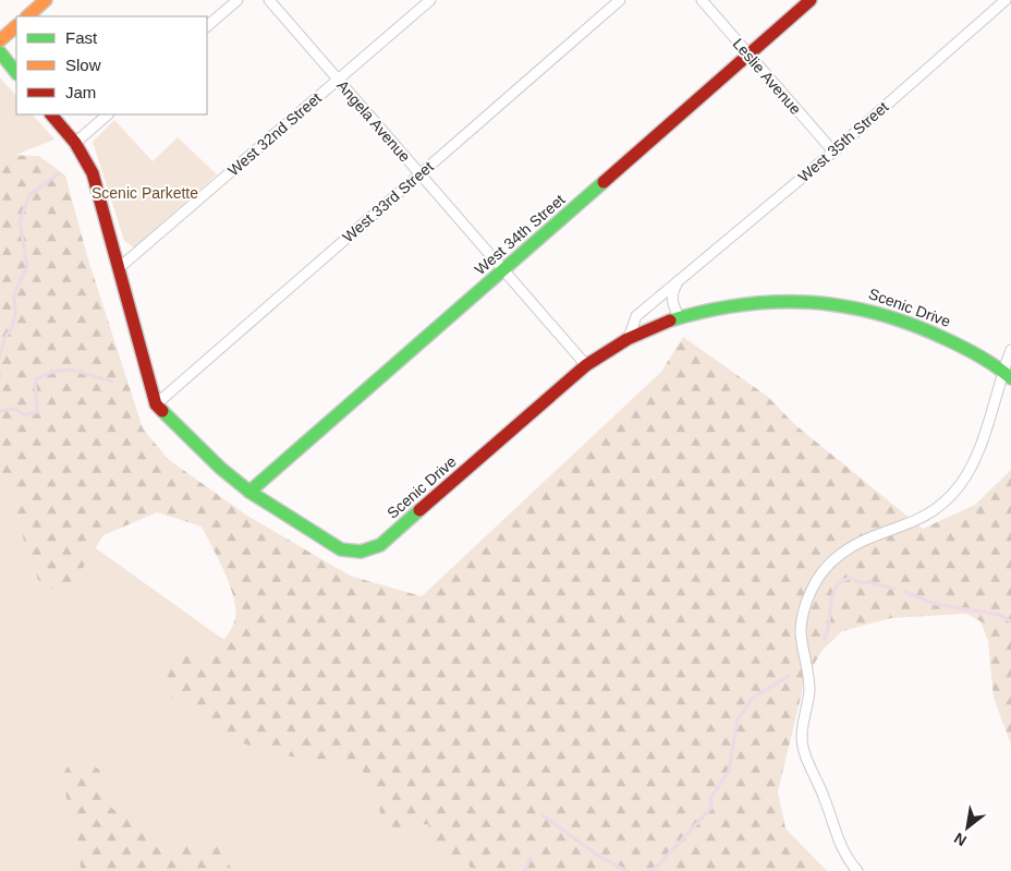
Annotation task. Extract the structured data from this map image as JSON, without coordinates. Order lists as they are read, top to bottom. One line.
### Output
{"streets":{"street":["Leslie Avenue","Angela Avenue","West 32nd Street","West 35th Street","West 33rd Street","West 34th Street","Scenic Drive"]},"crossings":[["Leslie Avenue","West 35th Street"],["Leslie Avenue","West 34th Street"],["Angela Avenue","West 32nd Street"],["Angela Avenue","West 33rd Street"],["Angela Avenue","West 34th Street"],["Angela Avenue","Scenic Drive"],["West 35th Street","Scenic Drive"],["West 33rd Street","Scenic Drive"],["West 34th Street","Scenic Drive"]],"parks":["Scenic Parkette"],"legend":["Fast","Slow","Jam"],"north":"bottom left"}
